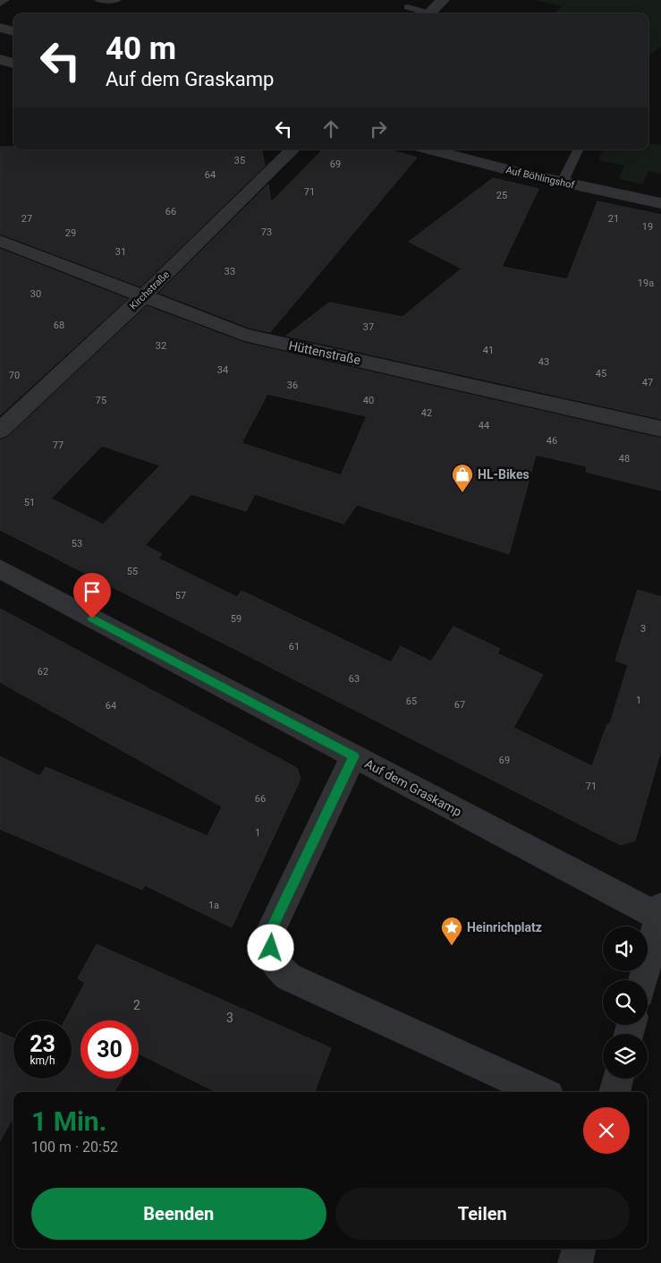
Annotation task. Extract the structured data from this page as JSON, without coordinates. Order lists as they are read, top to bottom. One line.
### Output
{"streets":{"street":["Auf Böhlingshof","Kirchstraße","Hüttenstraße","Auf dem Graskamp"]},"crossings":[["Kirchstraße","Hüttenstraße"]],"places":{"shop":["HL-Bikes"],"place":["Heinrichplatz"]},"house_numbers":["35","69","64","71","25","66","27","21","19","73","29","31","33","19a","30","68","37","32","41","43","34","45","70","47","36","75","40","42","44","46","77","48","51","53","55","57","59","3","61","62","63","1","65","67","64","69","71","66","1","1a","2","3"],"page":{"turn":["40 m","Auf dem Graskamp"],"speed":"23 km/h","limit":"30","heading":["1 Min.","100 m · 20:52"],"buttons":["Beenden","Teilen"]}}
